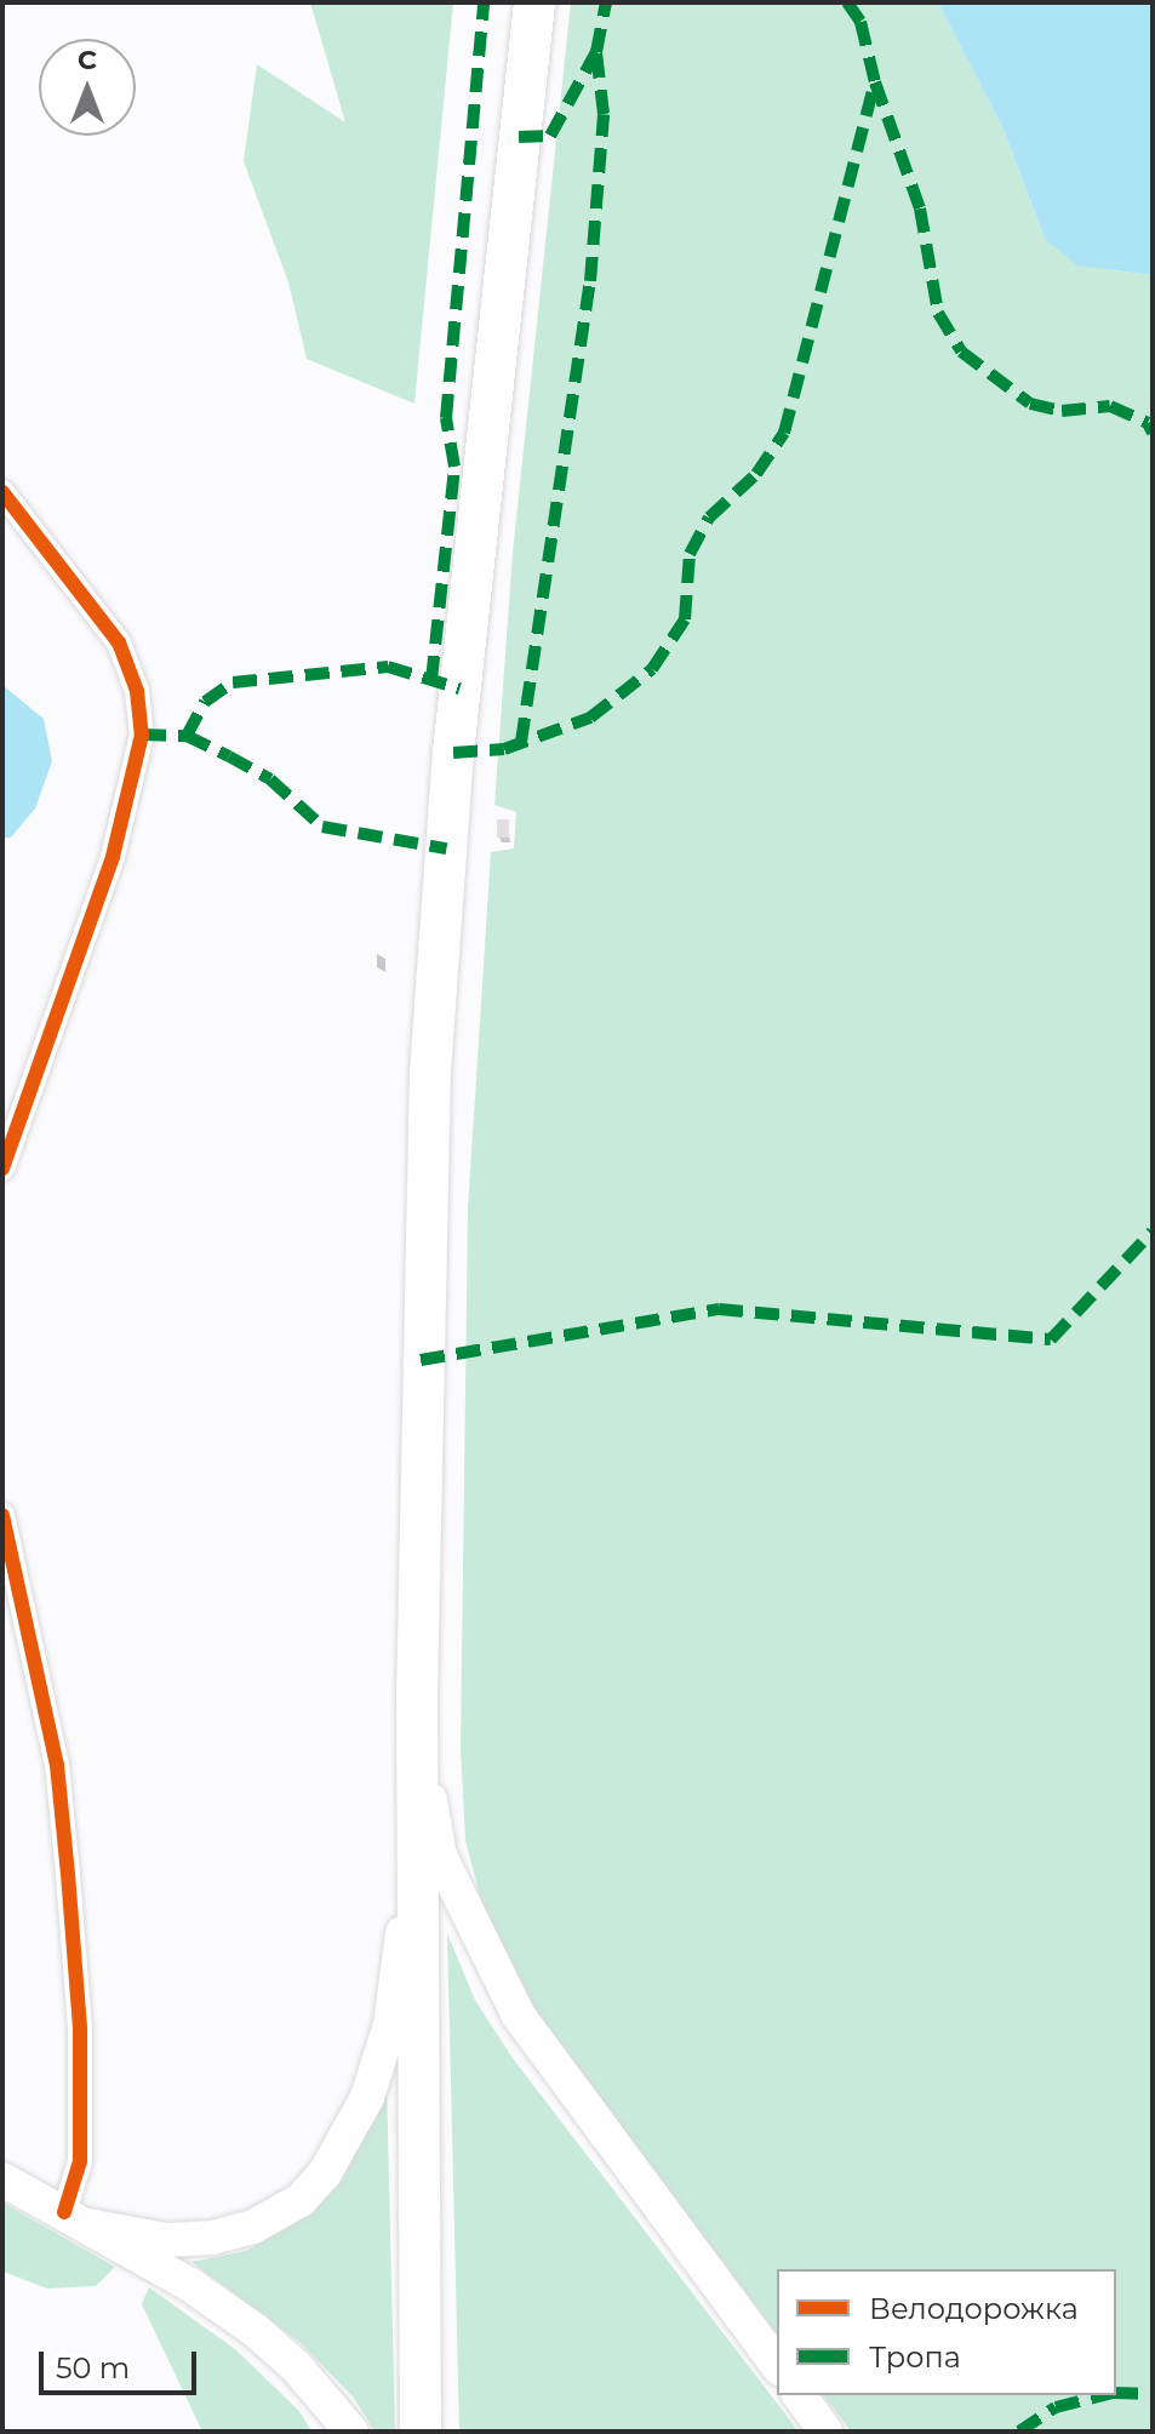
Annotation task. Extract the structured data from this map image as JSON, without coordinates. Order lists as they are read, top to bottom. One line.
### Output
{"legend":["Велодорожка","Тропа"],"scale_bar":"50 m","north":"top"}
